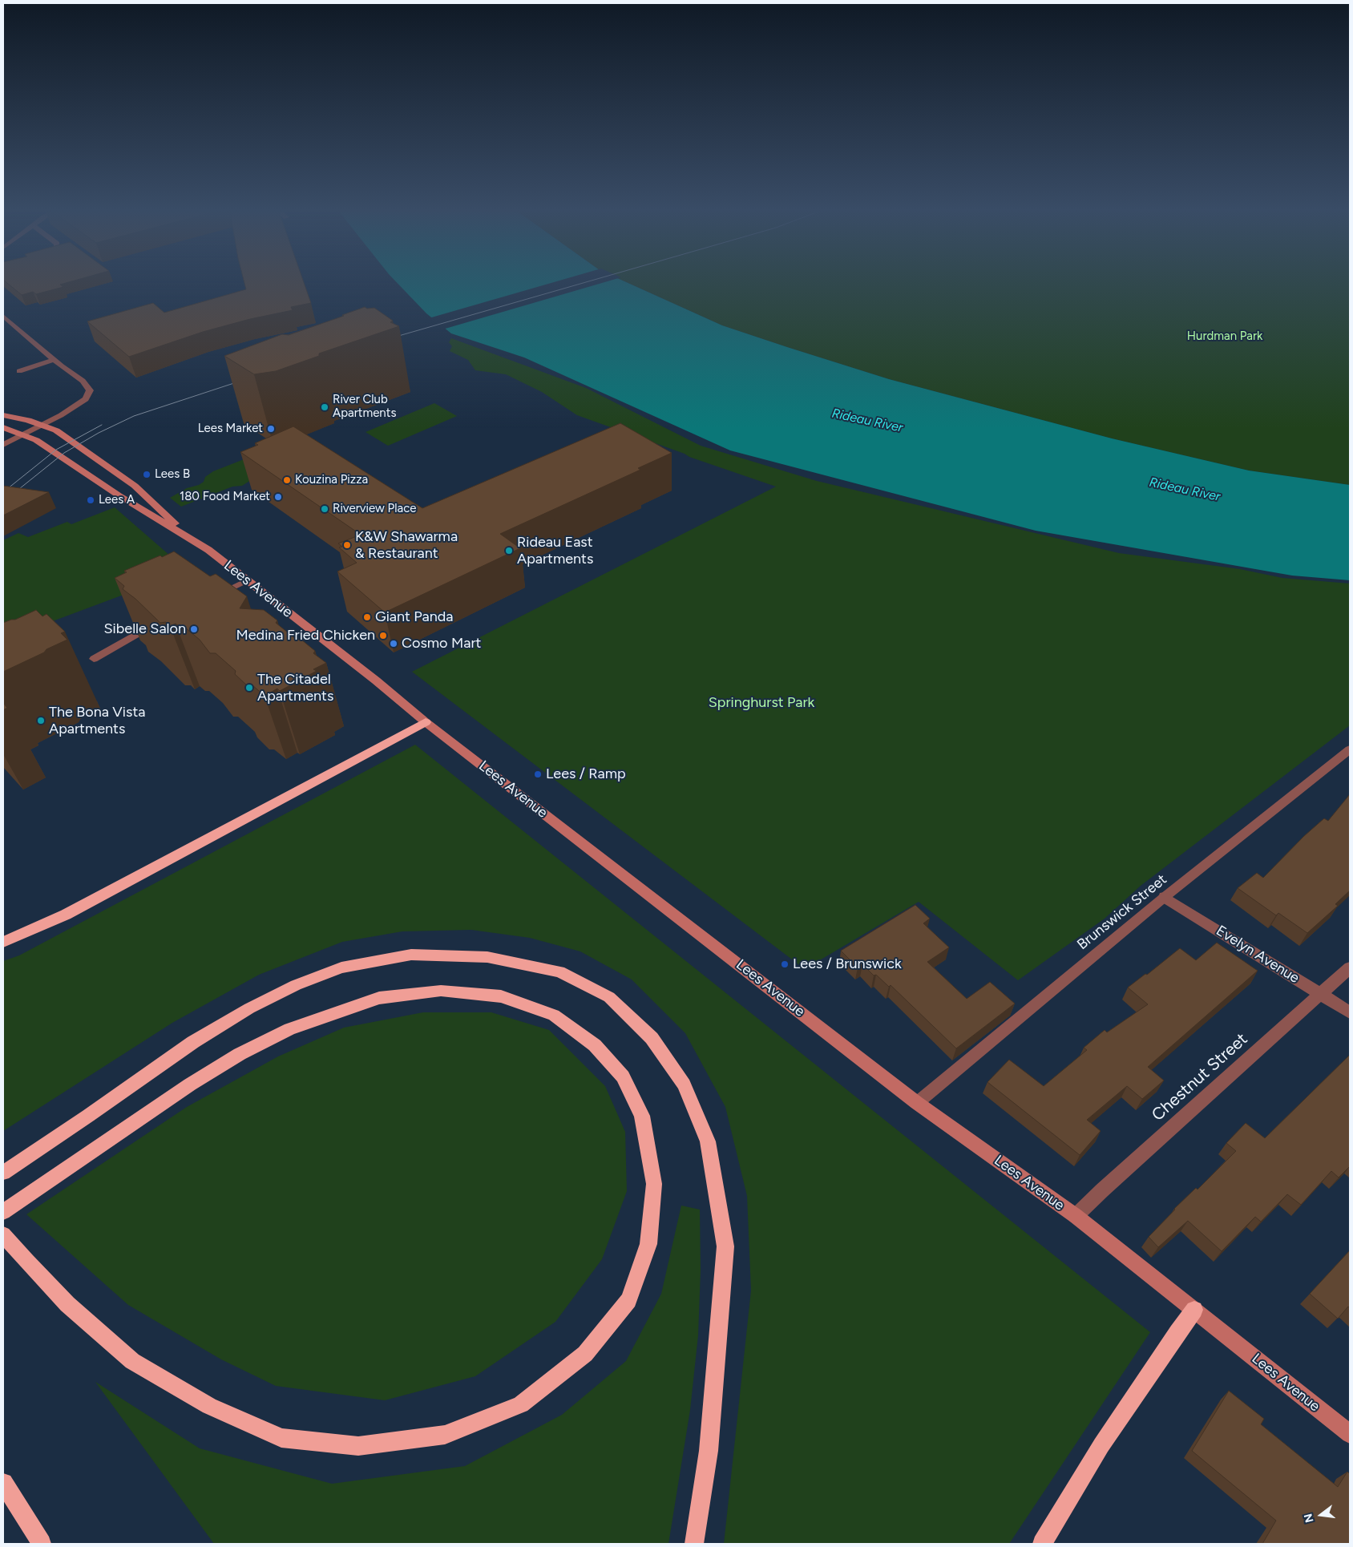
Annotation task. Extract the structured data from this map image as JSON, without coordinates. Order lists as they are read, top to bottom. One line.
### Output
{"streets":{"main road":["Lees Avenue"],"street":["Evelyn Avenue","Chestnut Street"],"lane":["Brunswick Street"]},"crossings":[["Lees Avenue","Brunswick Street"],["Lees Avenue","Chestnut Street"],["Brunswick Street","Evelyn Avenue"],["Evelyn Avenue","Chestnut Street"]],"water":["Rideau River"],"parks":["Hurdman Park","Springhurst Park"],"places":["River Club Apartments","Lees Market","Lees B","Kouzina Pizza","180 Food Market","Lees A","Riverview Place","K&W Shawarma & Restaurant","Rideau East Apartments","Giant Panda","Sibelle Salon","Medina Fried Chicken","Cosmo Mart","The Citadel Apartments","The Bona Vista Apartments","Lees / Ramp","Lees / Brunswick"],"north":"left"}
